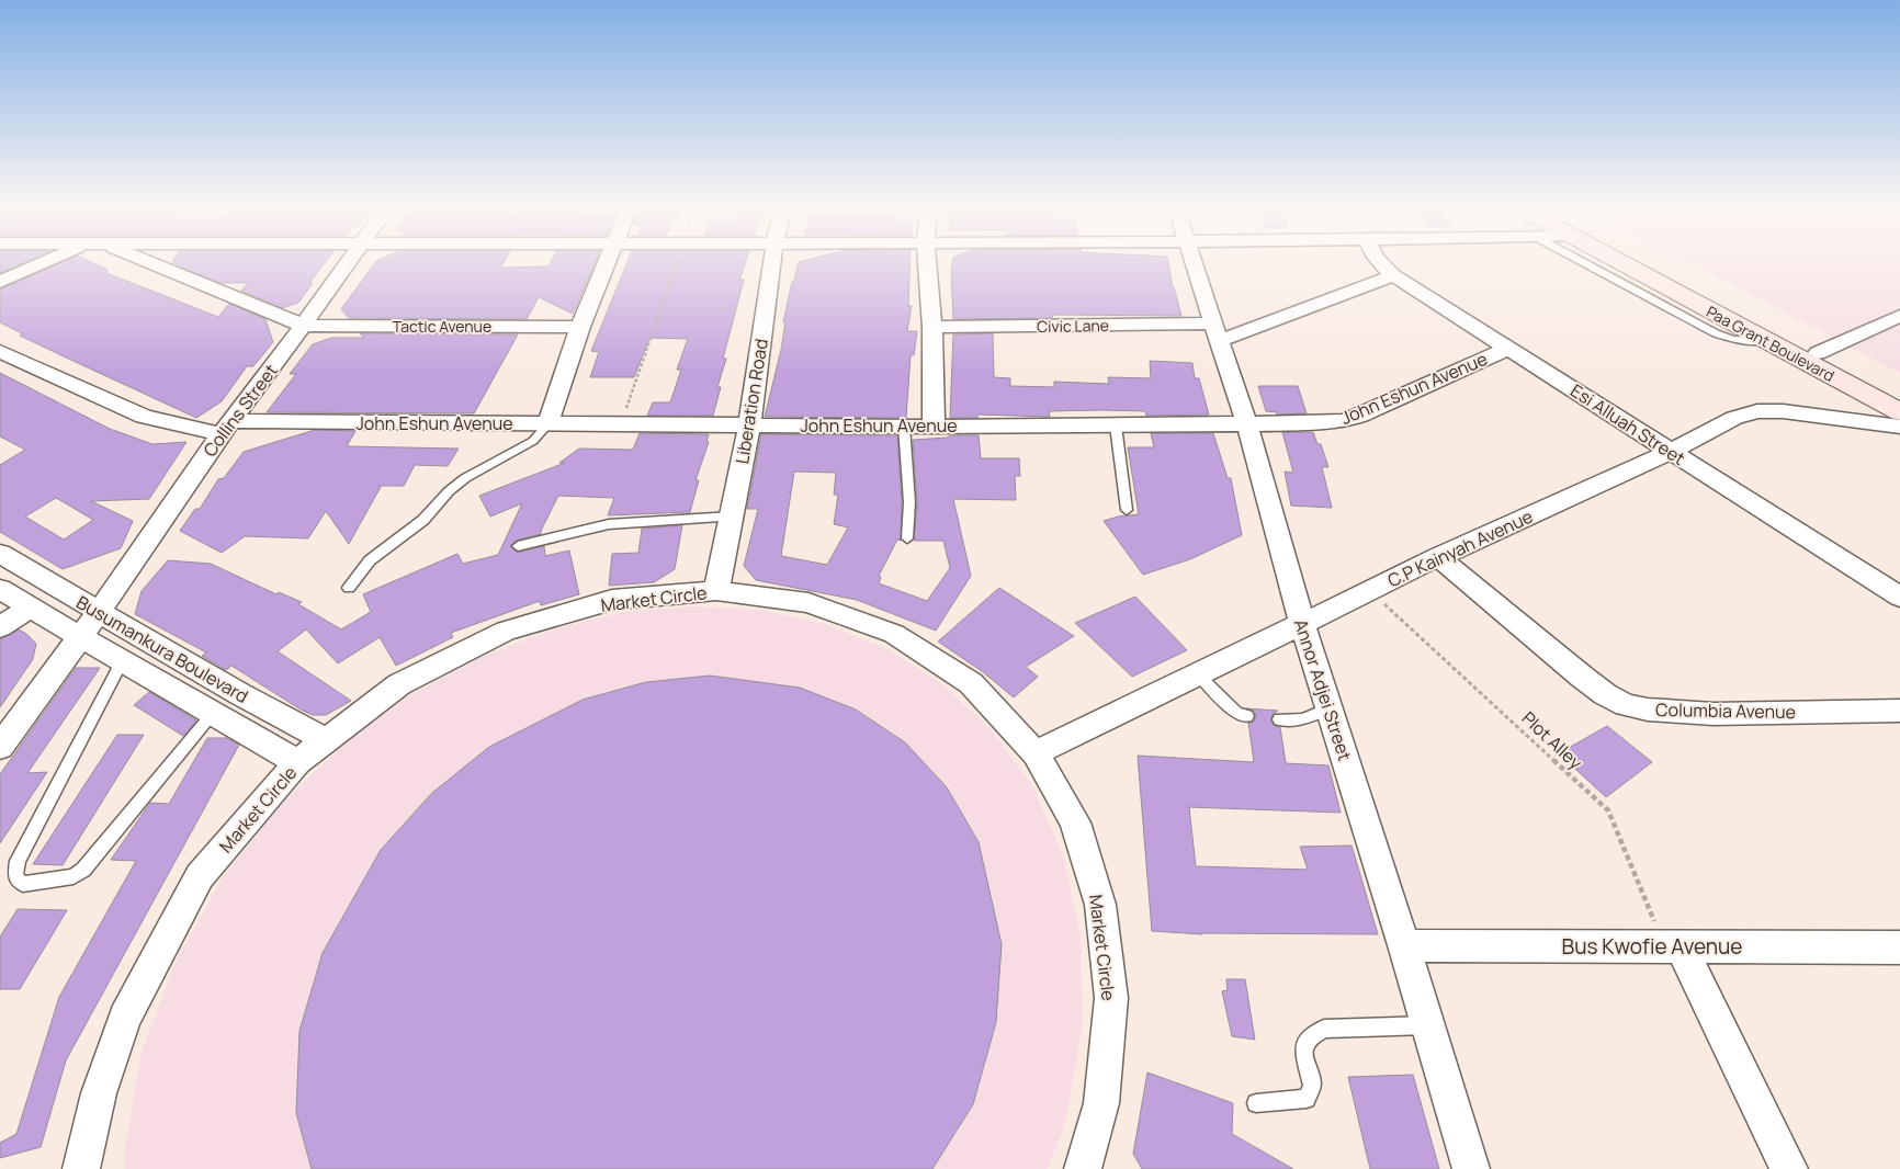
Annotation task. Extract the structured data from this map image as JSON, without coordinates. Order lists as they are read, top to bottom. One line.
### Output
{"streets":{"main road":["Paa Grant Boulevard"],"street":["Tactic Avenue","Civic Lane","John Eshun Avenue","Liberation Road","Collins Street","Esi Alluah Street","C.P Kainyah Avenue","Market Circle","Busumankura Boulevard","Annor Adjei Street","Columbia Avenue","Bus Kwofie Avenue"],"path":["Plot Alley"]},"crossings":[["Tactic Avenue","Collins Street"],["Civic Lane","Annor Adjei Street"],["John Eshun Avenue","Liberation Road"],["John Eshun Avenue","Collins Street"],["John Eshun Avenue","Esi Alluah Street"],["John Eshun Avenue","Annor Adjei Street"],["Liberation Road","Market Circle"],["Collins Street","Busumankura Boulevard"],["Esi Alluah Street","C.P Kainyah Avenue"],["C.P Kainyah Avenue","Market Circle"],["C.P Kainyah Avenue","Annor Adjei Street"],["C.P Kainyah Avenue","Columbia Avenue"],["C.P Kainyah Avenue","Plot Alley"],["Market Circle","Busumankura Boulevard"],["Annor Adjei Street","Bus Kwofie Avenue"],["Plot Alley","Bus Kwofie Avenue"]]}
